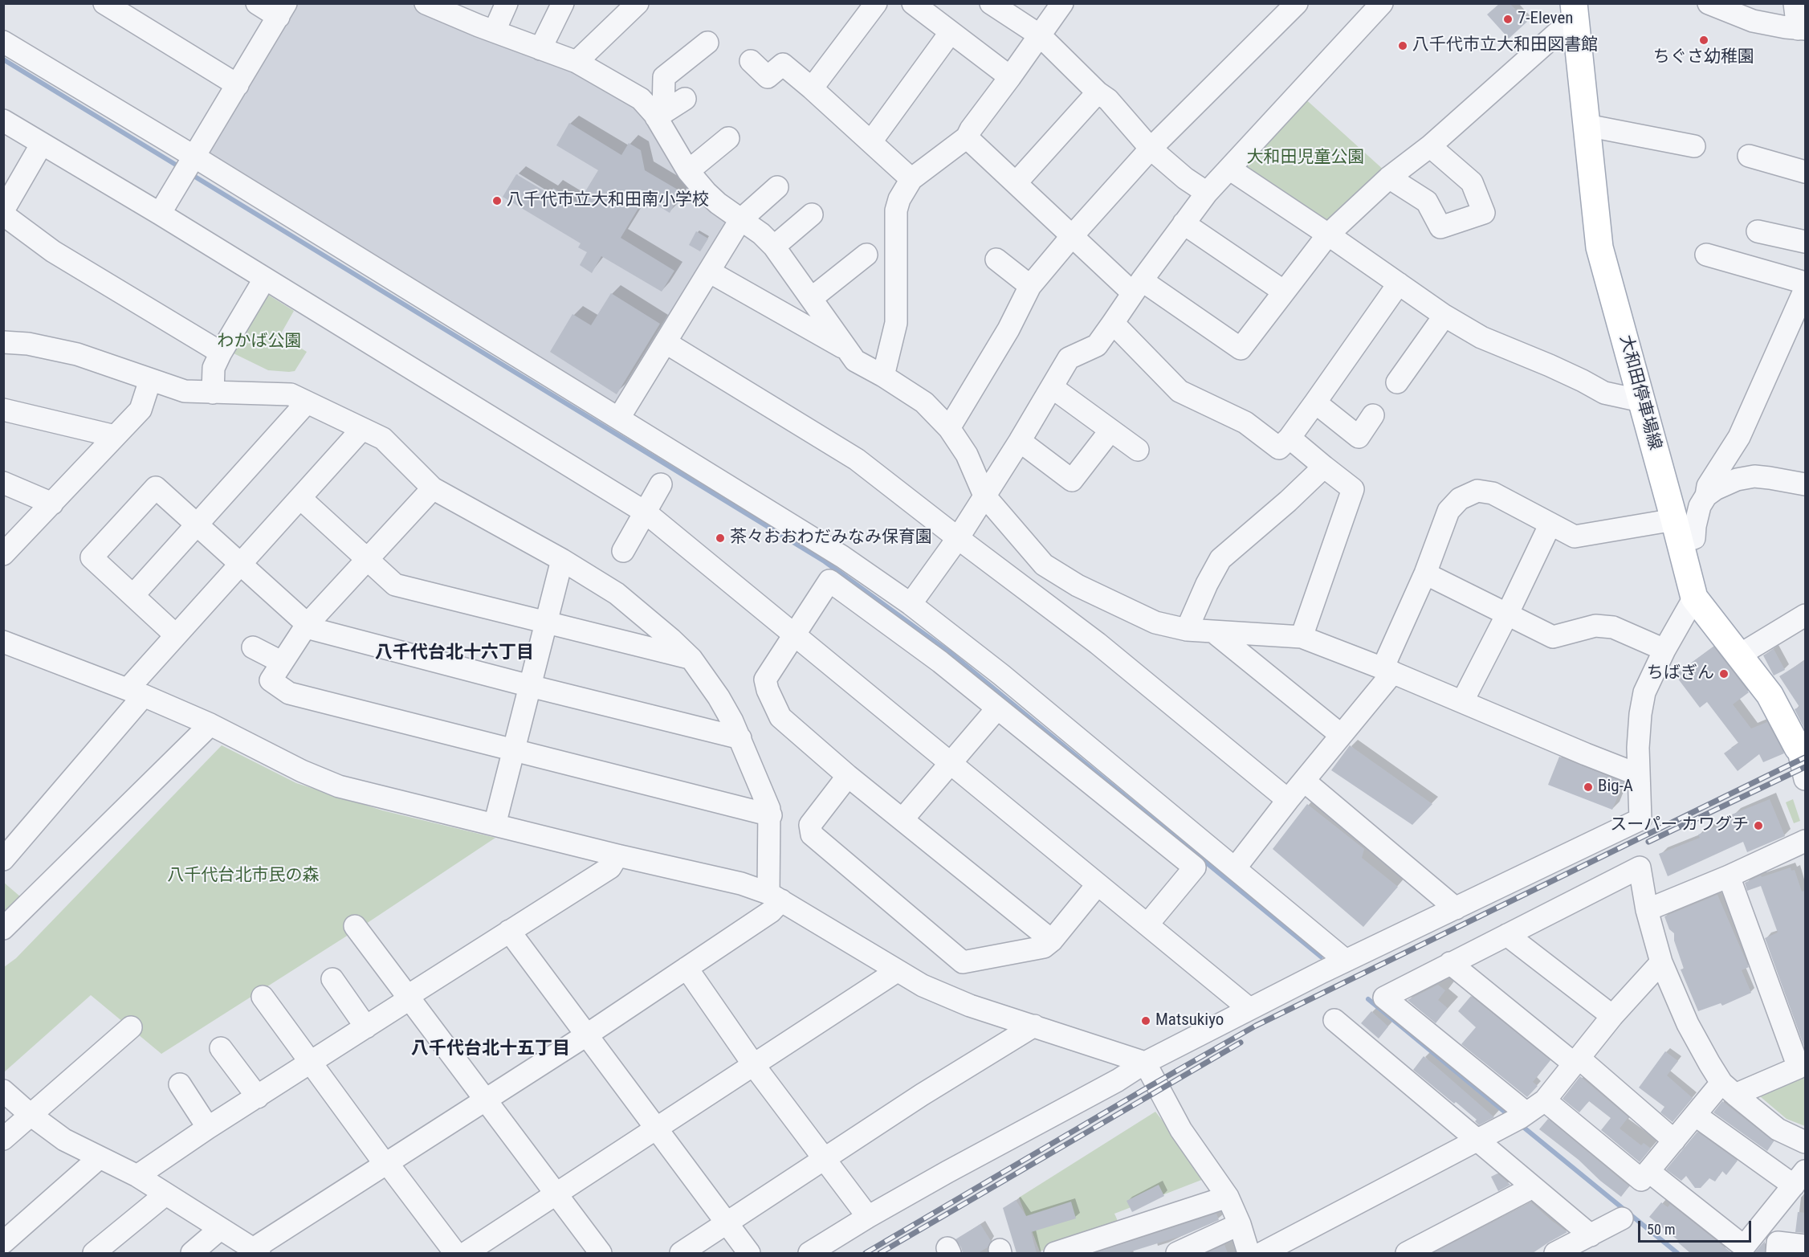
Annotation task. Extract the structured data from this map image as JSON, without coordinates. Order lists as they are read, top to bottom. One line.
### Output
{"streets":{"main road":["大和田停車場線"]},"districts":["八千代台北十六丁目","八千代台北十五丁目"],"parks":["大和田児童公園","わかば公園","八千代台北市民の森"],"places":["7-Eleven","ちぐさ幼稚園","八千代市立大和田図書館","八千代市立大和田南小学校","茶々おおわだみなみ保育園","ちばぎん","Big-A","スーパー カワグチ","Matsukiyo"],"scale_bar":"50 m"}
